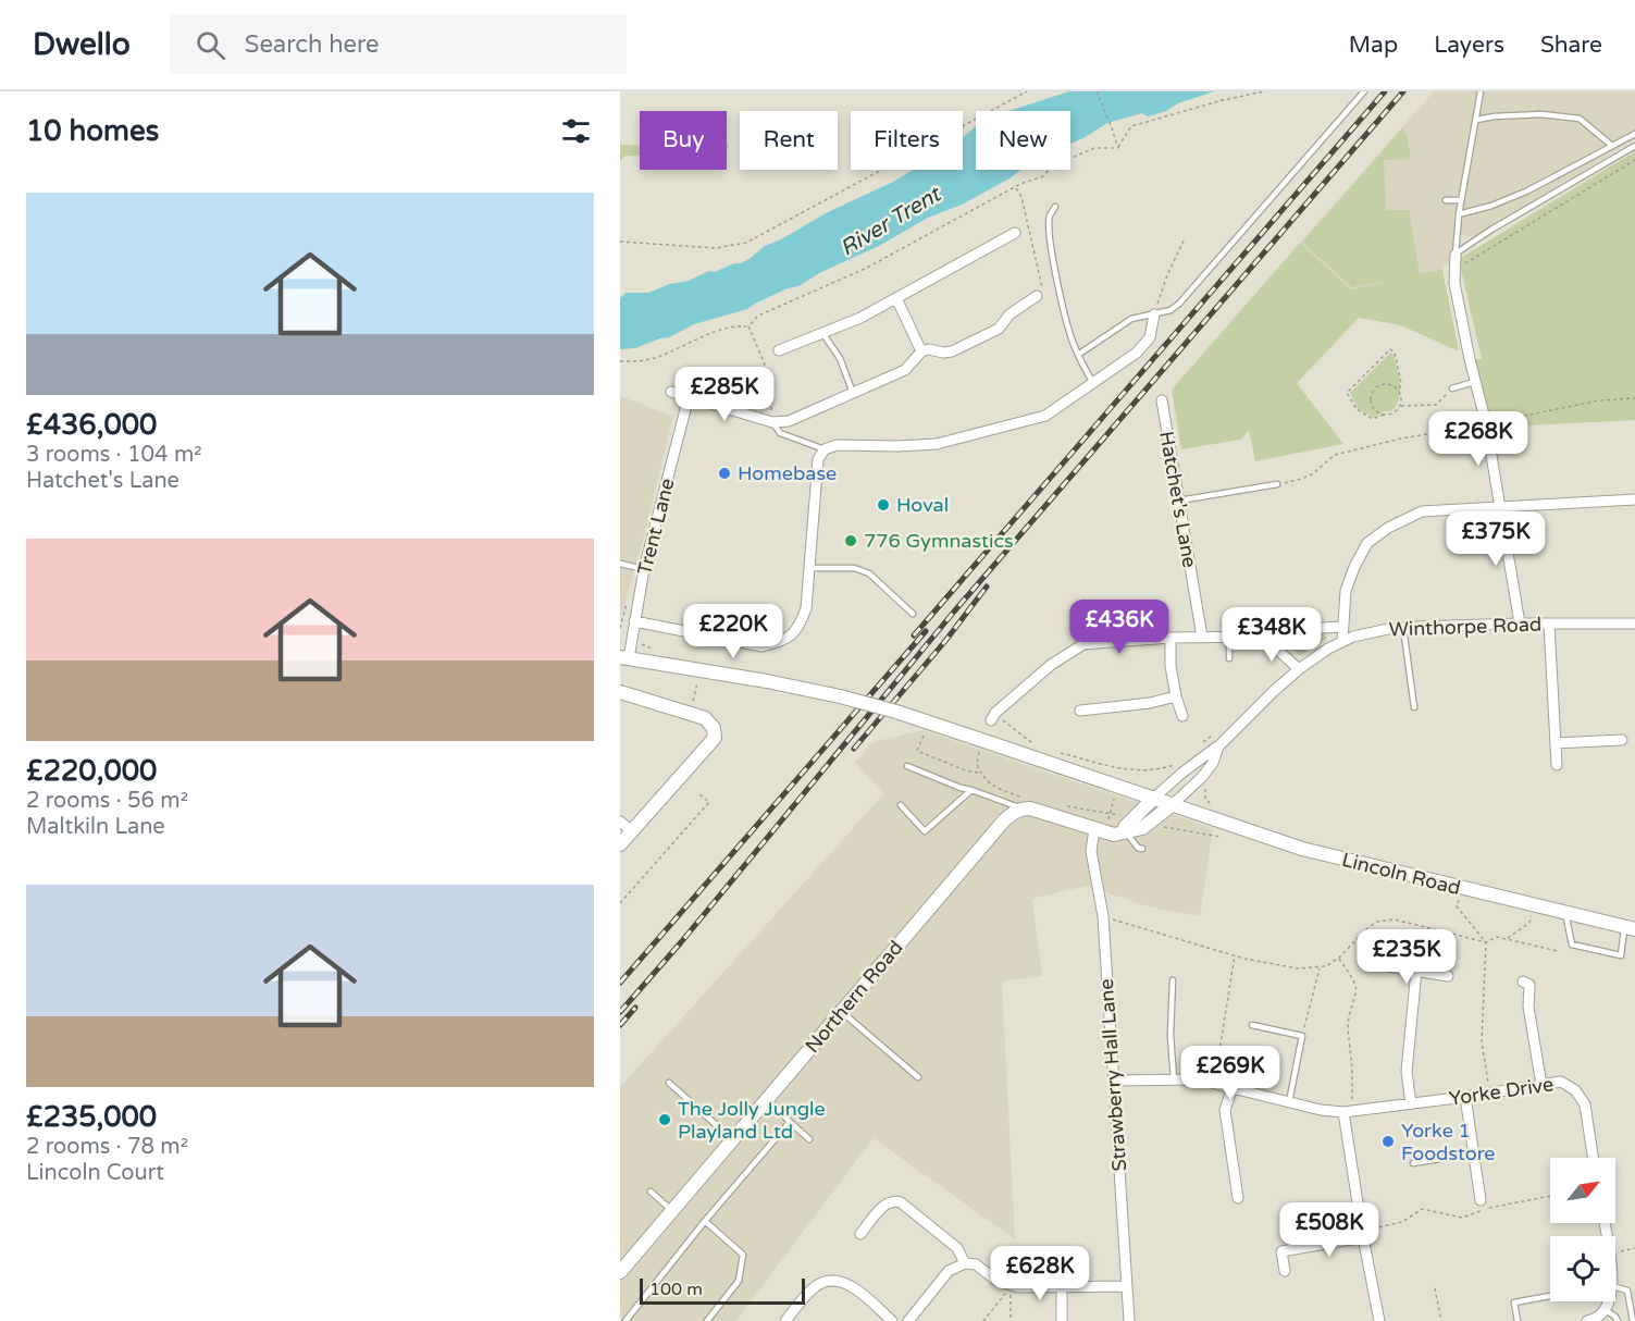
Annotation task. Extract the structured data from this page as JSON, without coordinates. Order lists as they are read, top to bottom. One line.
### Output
{"streets":{"street":["Hatchet's Lane","Trent Lane","Winthorpe Road","Lincoln Road","Northern Road","Strawberry Hall Lane","Yorke Drive"]},"crossings":[["Trent Lane","Lincoln Road"],["Winthorpe Road","Lincoln Road"],["Strawberry Hall Lane","Yorke Drive"]],"water":["River Trent"],"places":["Homebase","Hoval","776 Gymnastics","The Jolly Jungle Playland Ltd","Yorke 1 Foodstore"],"scale_bar":"100 m","north":"top right","page":{"header":"Dwello","search":"Search here","nav":["Map","Layers","Share"],"heading":"10 homes","chip":["Buy","Rent","Filters","New"],"list":[{"name":"£436,000","note":"3 rooms · 104 m² · Hatchet's Lane"},{"name":"£220,000","note":"2 rooms · 56 m² · Maltkiln Lane"},{"name":"£235,000","note":"2 rooms · 78 m² · Lincoln Court"}],"price":["£285K","£268K","£375K","£436K","£220K","£348K","£235K","£269K","£508K","£628K"],"scale":"100 m"}}
